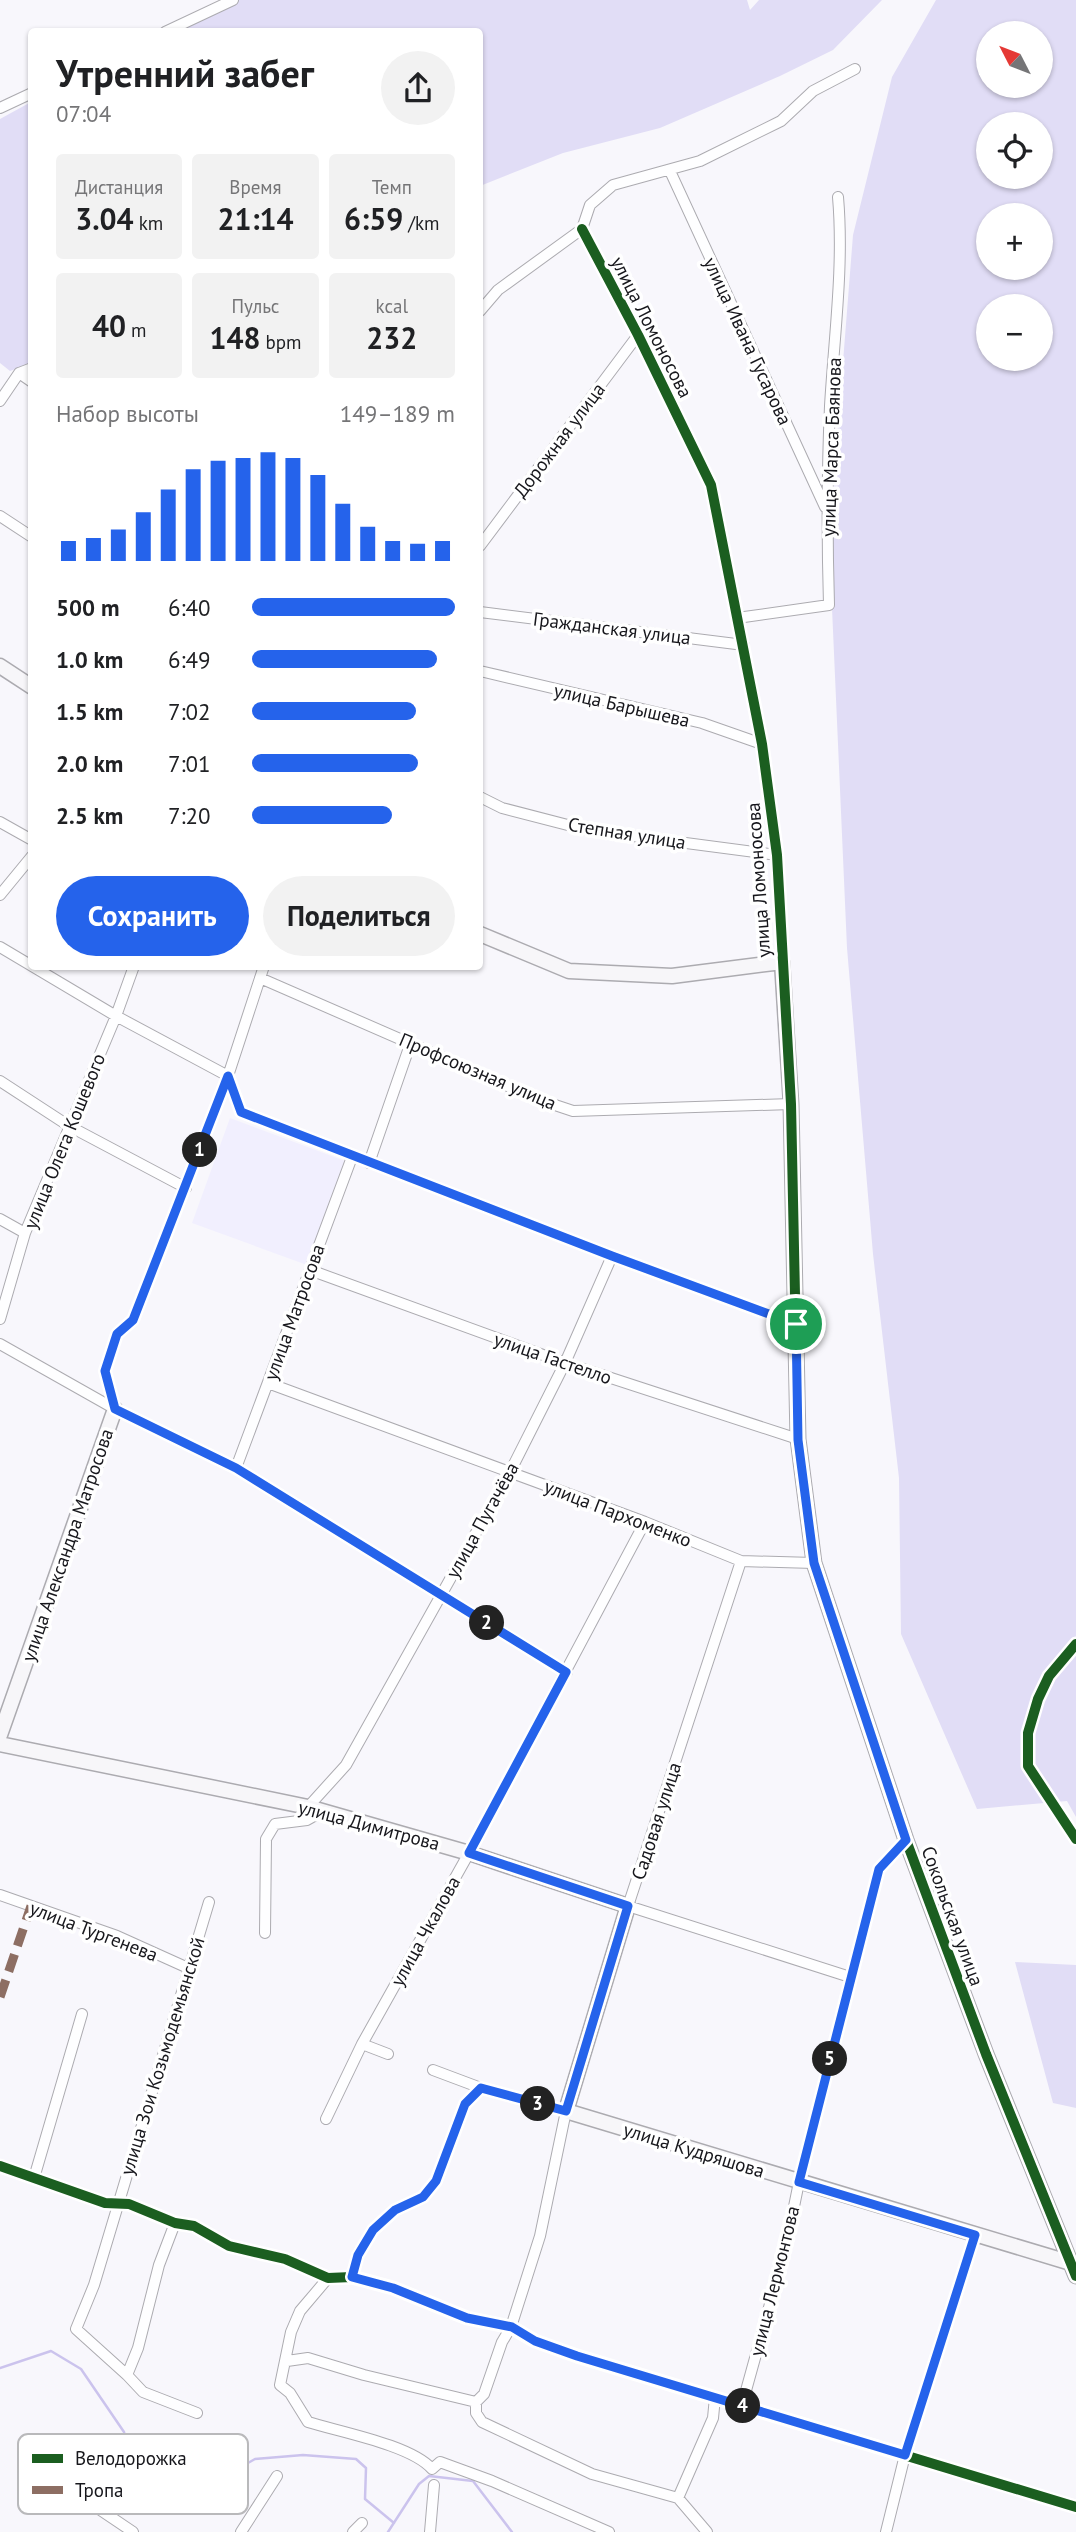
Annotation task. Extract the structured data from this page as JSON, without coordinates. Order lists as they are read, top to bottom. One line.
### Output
{"streets":{"street":["улица Ломоносова","улица Ивана Гусарова","Дорожная улица","улица Марса Баянова","Гражданская улица","улица Барышева","Степная улица","Профсоюзная улица","улица Олега Кошевого","улица Матросова","улица Гастелло","улица Пархоменко","улица Пугачёва","улица Александра Матросова","Садовая улица","улица Димитрова","Сокольская улица","улица Тургенева","улица Чкалова","улица Зои Козьмодемьянской","улица Кудряшова","улица Лермонтова"]},"crossings":[["улица Ломоносова","Дорожная улица"],["улица Ломоносова","улица Марса Баянова"],["улица Ломоносова","Гражданская улица"],["улица Ломоносова","улица Барышева"],["улица Ломоносова","Степная улица"],["улица Ломоносова","Профсоюзная улица"],["улица Ломоносова","улица Гастелло"],["улица Ломоносова","улица Пархоменко"],["улица Ломоносова","Сокольская улица"],["улица Ивана Гусарова","улица Марса Баянова"],["Профсоюзная улица","улица Александра Матросова"],["улица Матросова","улица Гастелло"],["улица Матросова","улица Пархоменко"],["улица Гастелло","улица Пугачёва"],["улица Пархоменко","улица Пугачёва"],["улица Пархоменко","Садовая улица"],["улица Пархоменко","Сокольская улица"],["улица Пархоменко","улица Чкалова"],["улица Пугачёва","улица Димитрова"],["Садовая улица","улица Димитрова"],["Садовая улица","улица Кудряшова"],["улица Димитрова","улица Чкалова"],["улица Димитрова","улица Лермонтова"],["Сокольская улица","улица Кудряшова"],["Сокольская улица","улица Лермонтова"],["улица Тургенева","улица Зои Козьмодемьянской"],["улица Кудряшова","улица Лермонтова"]],"legend":["Велодорожка","Тропа"],"north":"top left","page":{"map_buttons":["+","−"],"heading":["Утренний забег","07:04"],"stats":[["Дистанция","3.04 km"],["Время","21:14"],["Темп","6:59 /km"],["40 m"],["Пульс","148 bpm"],["kcal","232"]],"chart":["Набор высоты","149–189 m"],"list":[{"name":"500 m","note":"6:40"},{"name":"1.0 km","note":"6:49"},{"name":"1.5 km","note":"7:02"},{"name":"2.0 km","note":"7:01"},{"name":"2.5 km","note":"7:20"}],"buttons":["Сохранить","Поделиться"],"pins":["1","2","5","3","4"]}}
